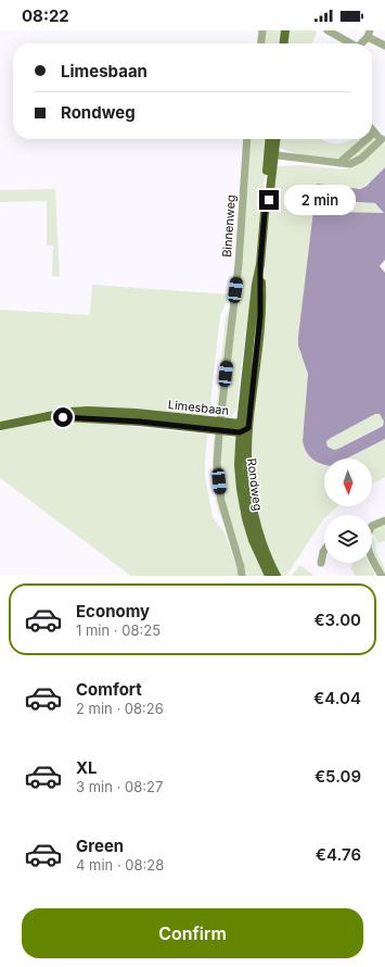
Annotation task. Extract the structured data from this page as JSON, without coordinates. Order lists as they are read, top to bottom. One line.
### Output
{"streets":{"main road":["Limesbaan","Rondweg"],"street":["Binnenweg"]},"crossings":[["Binnenweg","Limesbaan"],["Limesbaan","Rondweg"]],"north":"bottom","page":{"status":"08:22","banner":["Limesbaan","Rondweg"],"bubble":"2 min","list":[{"name":"Economy","note":"1 min · 08:25","value":"€3.00"},{"name":"Comfort","note":"2 min · 08:26","value":"€4.04"},{"name":"XL","note":"3 min · 08:27","value":"€5.09"},{"name":"Green","note":"4 min · 08:28","value":"€4.76"}],"buttons":"Confirm"}}
